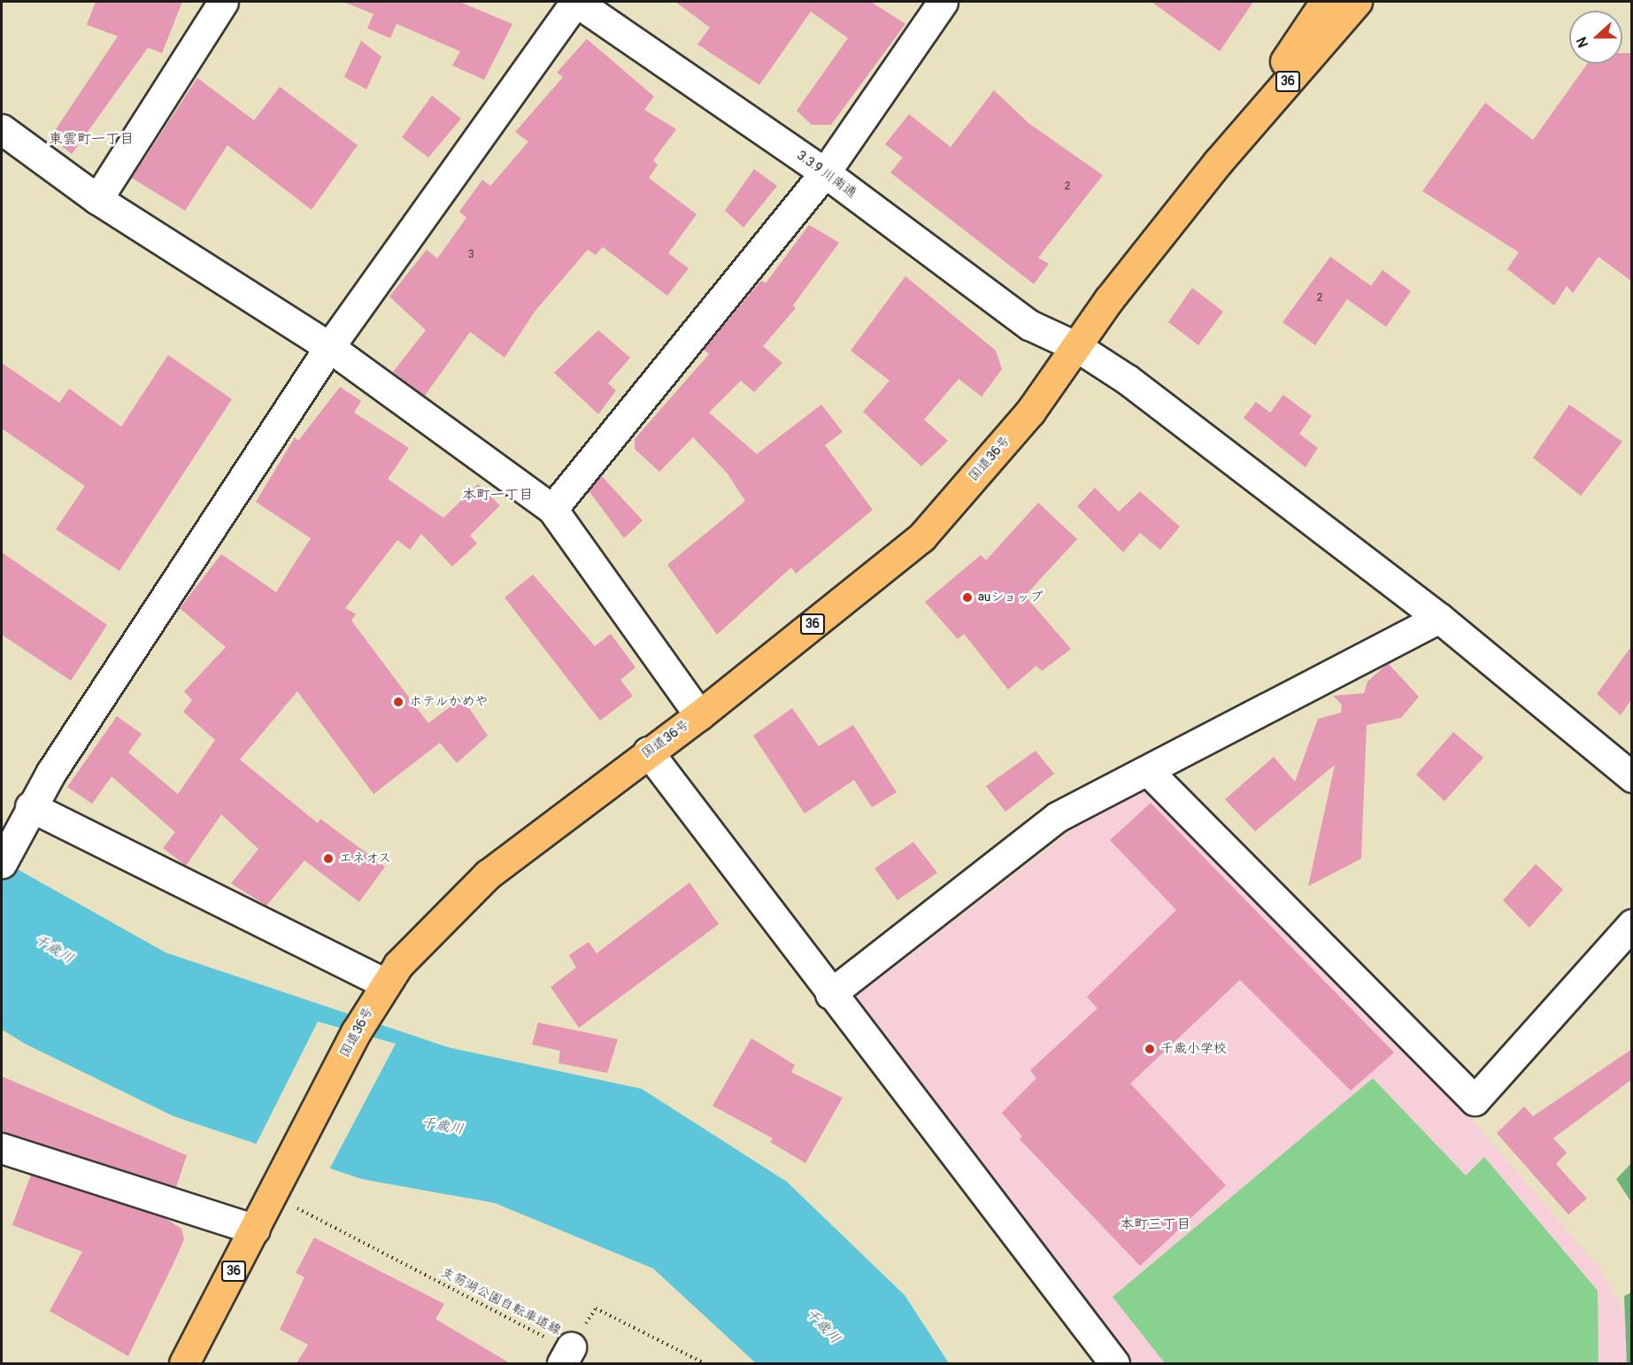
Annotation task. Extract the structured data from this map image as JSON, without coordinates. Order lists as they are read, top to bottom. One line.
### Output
{"streets":{"highway":["36","国道36号"],"street":["3.3.9 川南通"],"path":["支笏湖公園自転車道線"]},"crossings":[["3.3.9 川南通","国道36号"],["国道36号","支笏湖公園自転車道線"]],"districts":["東雲町一丁目","本町一丁目","本町三丁目"],"water":["千歳川"],"places":["auショップ","ホテルかめや","エネオス","千歳小学校"],"house_numbers":["2","3","2"],"north":"left"}
